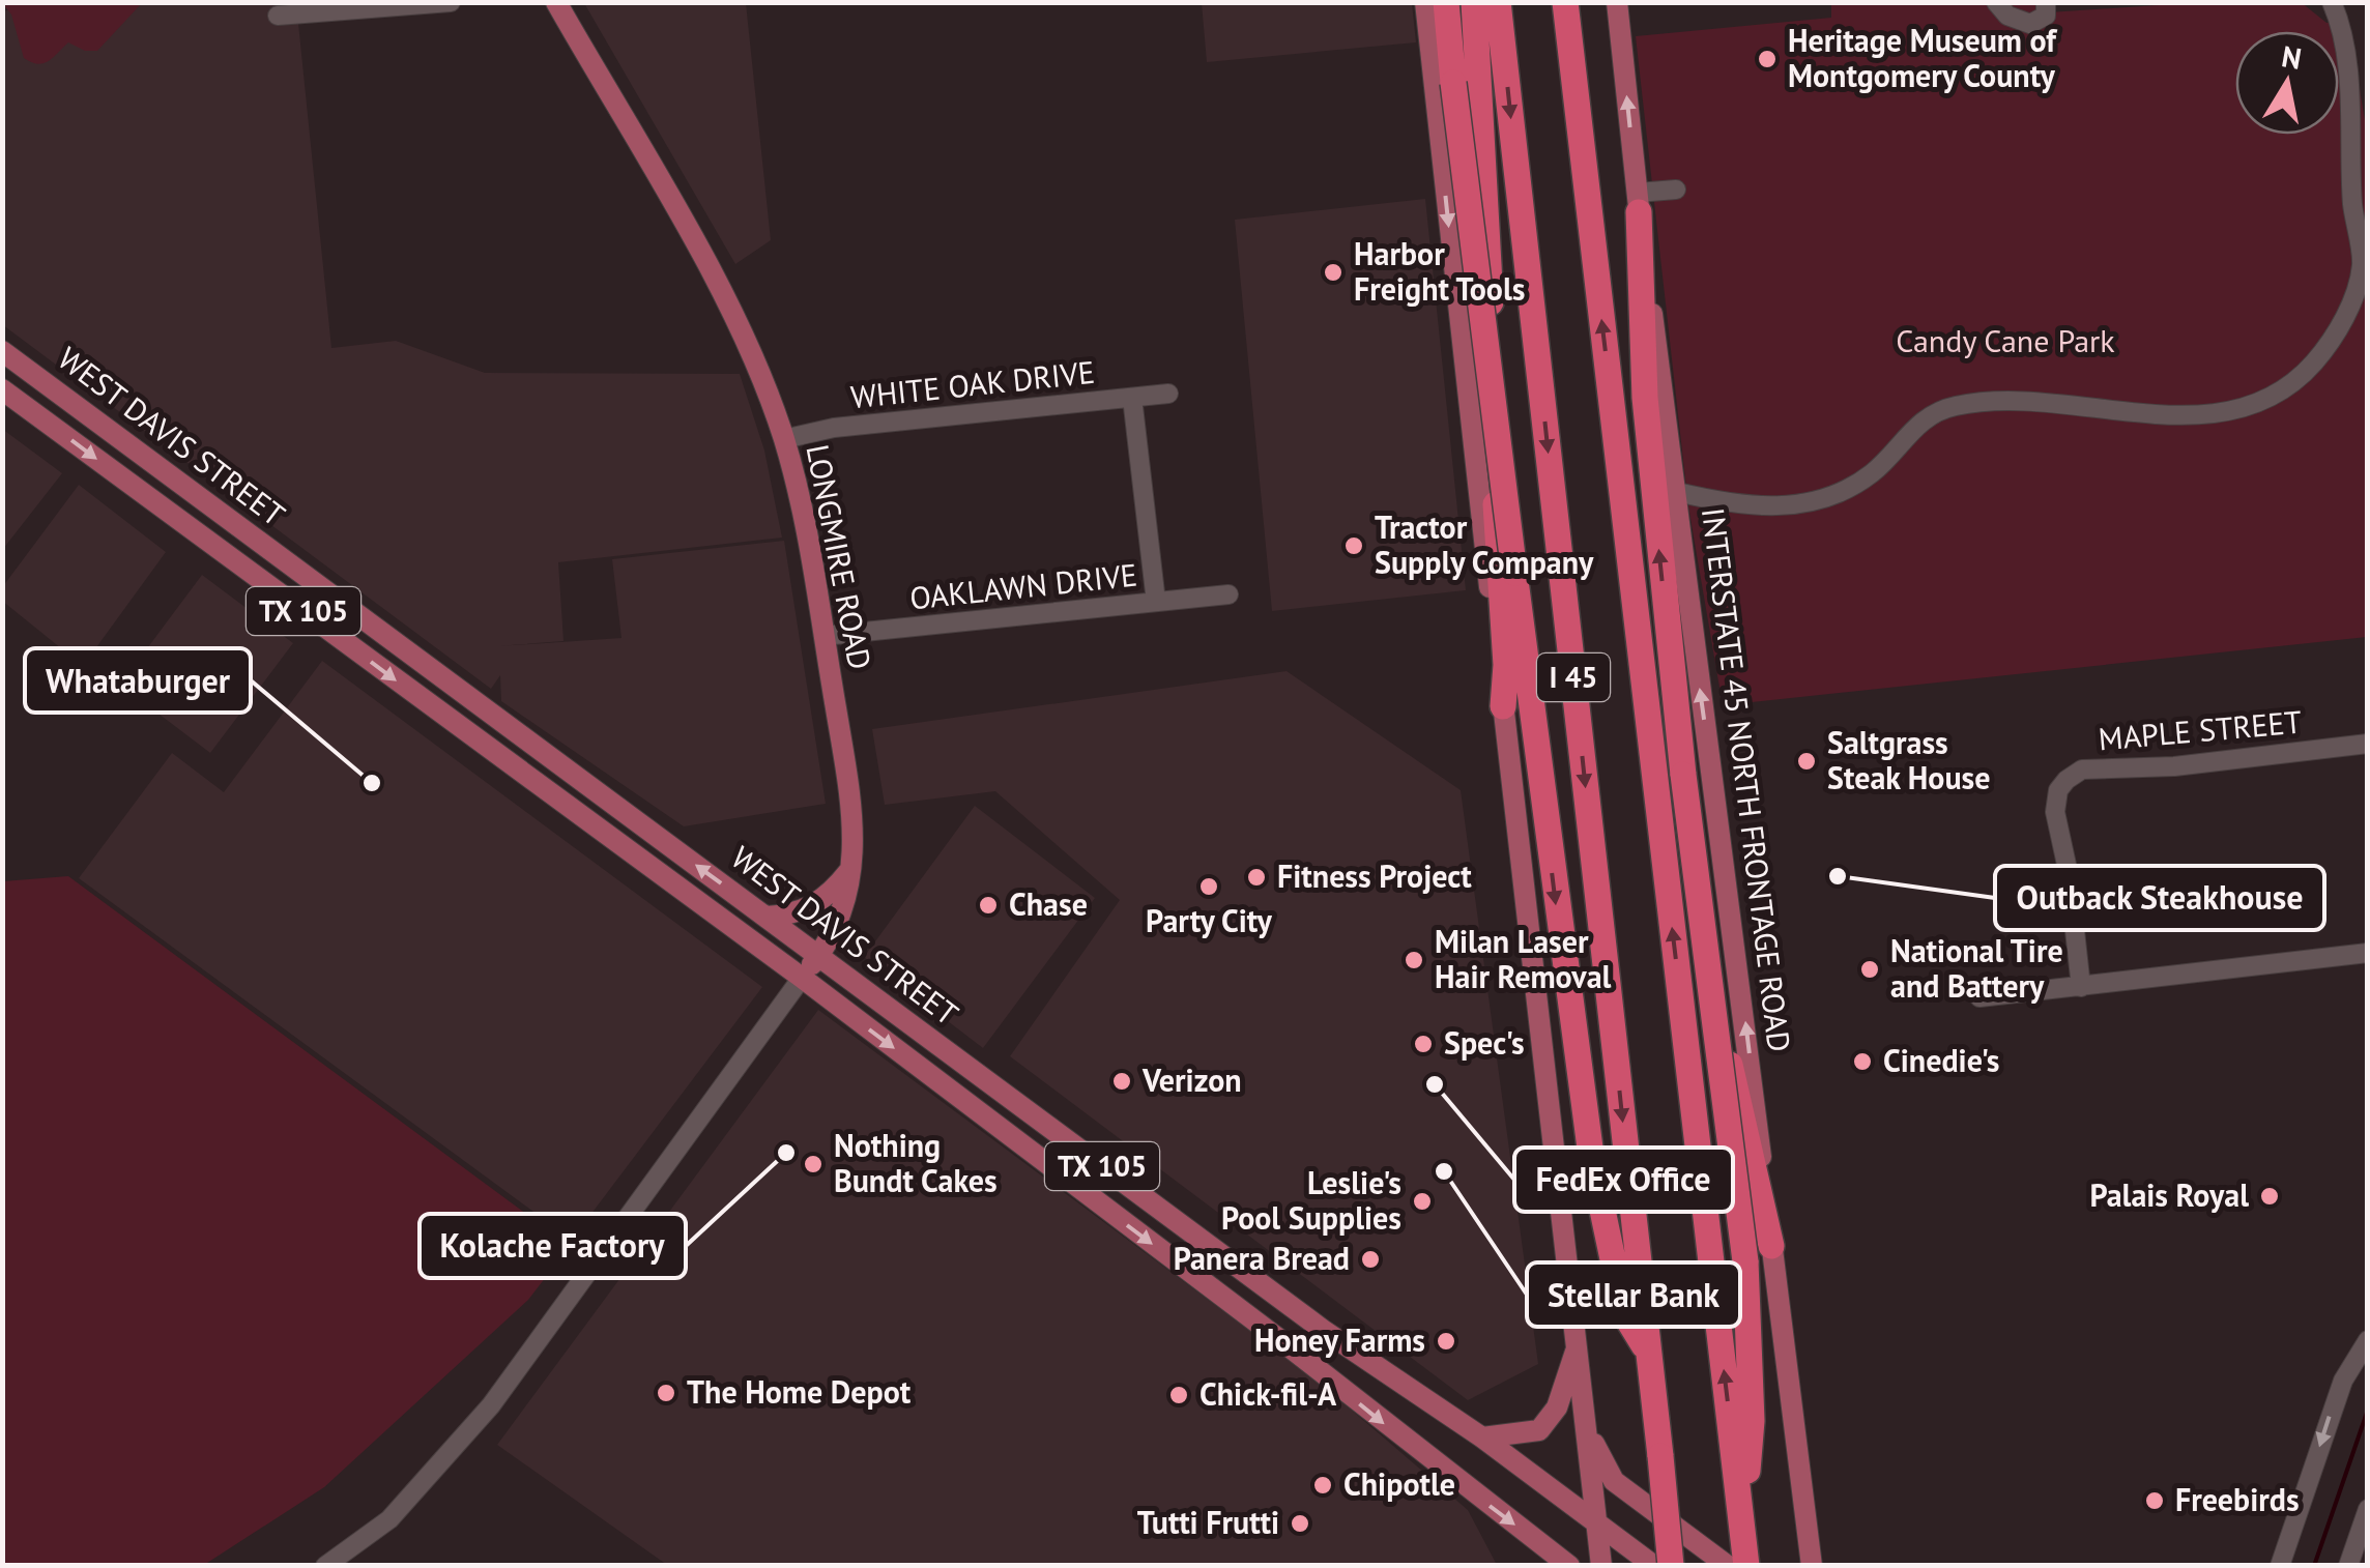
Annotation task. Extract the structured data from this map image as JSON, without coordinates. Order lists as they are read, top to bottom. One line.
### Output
{"streets":{"highway":["I 45"],"main road":["WEST DAVIS STREET","LONGMIRE ROAD","TX 105","INTERSTATE 45 NORTH FRONTAGE ROAD"],"street":["WHITE OAK DRIVE","OAKLAWN DRIVE","MAPLE STREET"]},"crossings":[["WHITE OAK DRIVE","LONGMIRE ROAD"],["WEST DAVIS STREET","LONGMIRE ROAD"],["LONGMIRE ROAD","OAKLAWN DRIVE"]],"one_way":["INTERSTATE 45 NORTH FRONTAGE ROAD"],"parks":["Candy Cane Park"],"places":["Heritage Museum of Montgomery County","Harbor Freight Tools","Tractor Supply Company","Saltgrass Steak House","Whataburger","Outback Steakhouse","Fitness Project","Party City","Chase","Milan Laser Hair Removal","National Tire and Battery","Spec's","Cinedie's","Verizon","FedEx Office","Kolache Factory","Nothing Bundt Cakes","Stellar Bank","Palais Royal","Leslie's Pool Supplies","Panera Bread","Honey Farms","The Home Depot","Chick-fil-A","Chipotle","Freebirds","Tutti Frutti"],"north":"top"}
